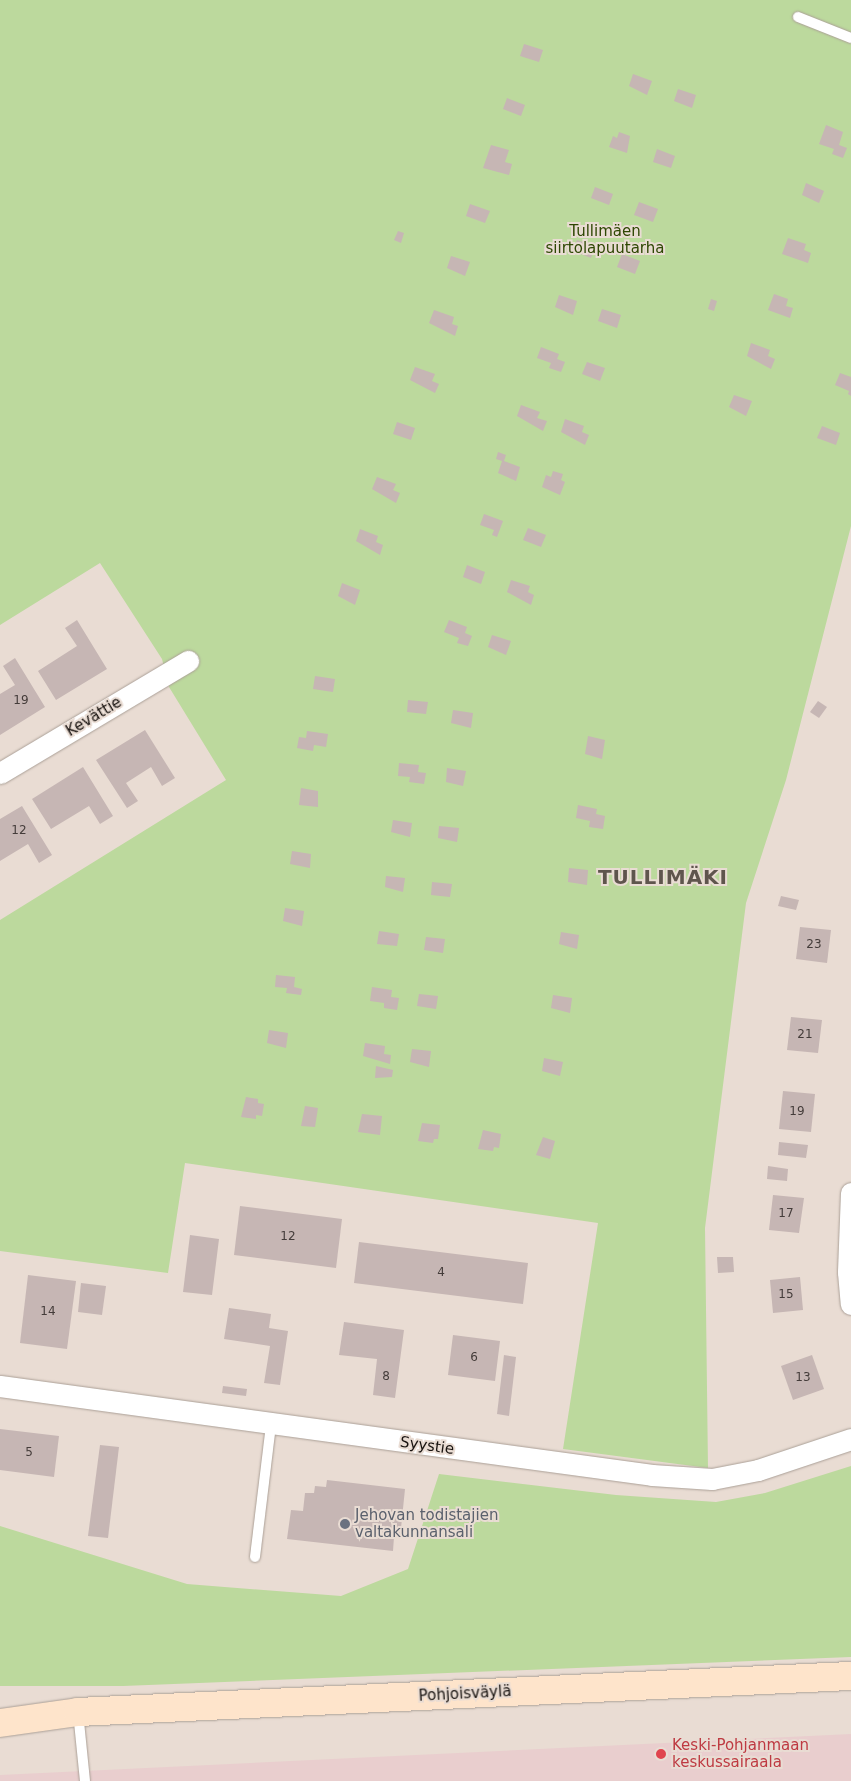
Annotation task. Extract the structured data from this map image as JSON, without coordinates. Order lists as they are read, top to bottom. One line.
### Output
{"streets":{"main road":["Pohjoisväylä"],"street":["Kevättie","Syystie"]},"districts":["TULLIMÄKI"],"parks":["Tullimäen siirtolapuutarha"],"places":["Jehovan todistajien valtakunnansali","Keski-Pohjanmaan keskussairaala"],"house_numbers":["19","12","23","21","19","17","12","4","15","14","6","8","13","5"]}
